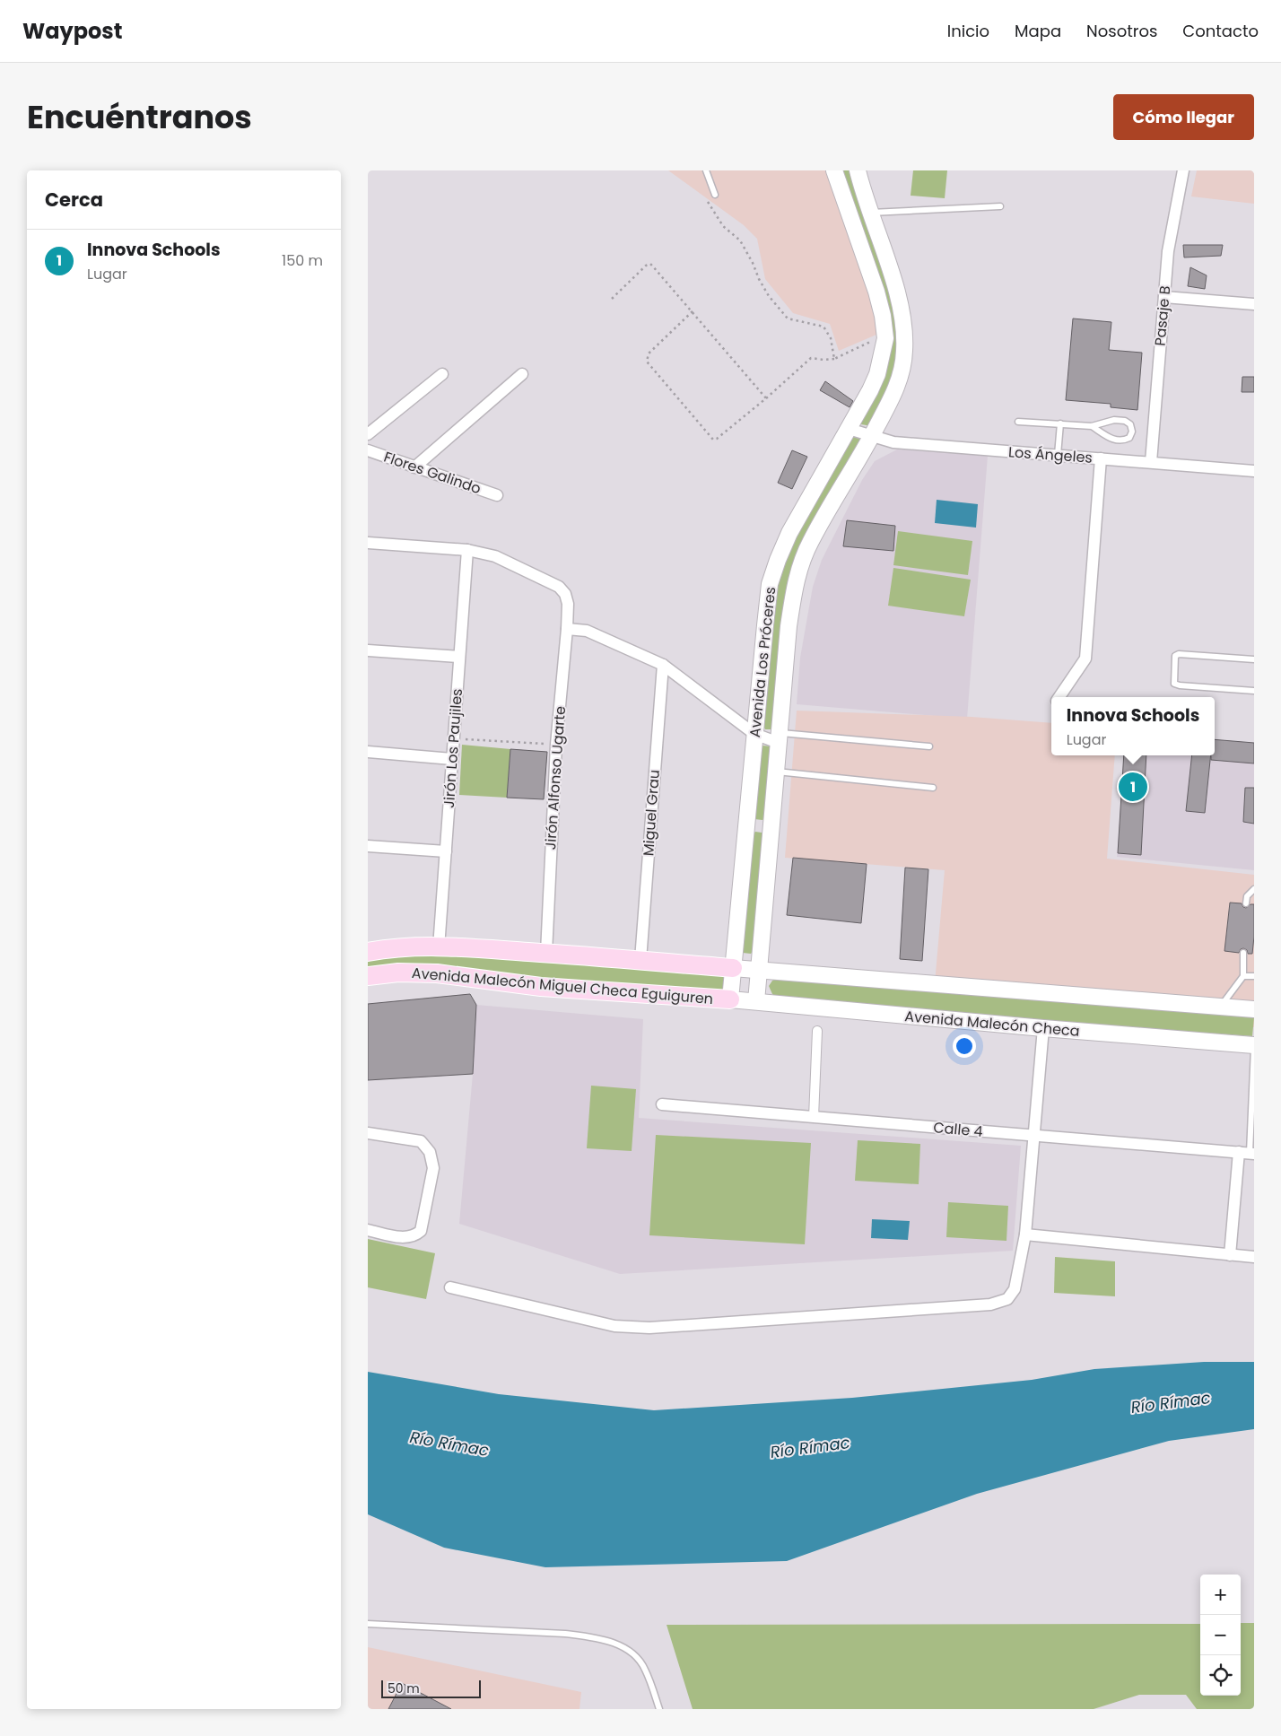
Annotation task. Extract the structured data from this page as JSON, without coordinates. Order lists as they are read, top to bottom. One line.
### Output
{"streets":{"main road":["Avenida Los Próceres","Avenida Malecón Miguel Checa Eguiguren","Avenida Malecón Checa"],"street":["Pasaje B","Los Ángeles","Flores Galindo","Jirón Los Paujiles","Jirón Alfonso Ugarte","Miguel Grau","Calle 4"]},"crossings":[["Pasaje B","Los Ángeles"],["Los Ángeles","Avenida Los Próceres"],["Avenida Los Próceres","Avenida Malecón Miguel Checa Eguiguren"],["Avenida Los Próceres","Avenida Malecón Checa"],["Jirón Los Paujiles","Jirón Alfonso Ugarte"],["Jirón Los Paujiles","Avenida Malecón Miguel Checa Eguiguren"],["Jirón Alfonso Ugarte","Avenida Malecón Miguel Checa Eguiguren"],["Miguel Grau","Avenida Malecón Miguel Checa Eguiguren"],["Avenida Malecón Miguel Checa Eguiguren","Avenida Malecón Checa"]],"water":["Río Rímac"],"scale_bar":"50 m","page":{"header":"Waypost","nav":["Inicio","Mapa","Nosotros","Contacto"],"title":"Encuéntranos","buttons":"Cómo llegar","heading":"Cerca","list":[{"mark":"1","name":"Innova Schools","note":"Lugar","value":"150 m"}],"popup":["Innova Schools","Lugar"],"pins":"1","map_buttons":["+","−"],"scale":"50 m"}}
